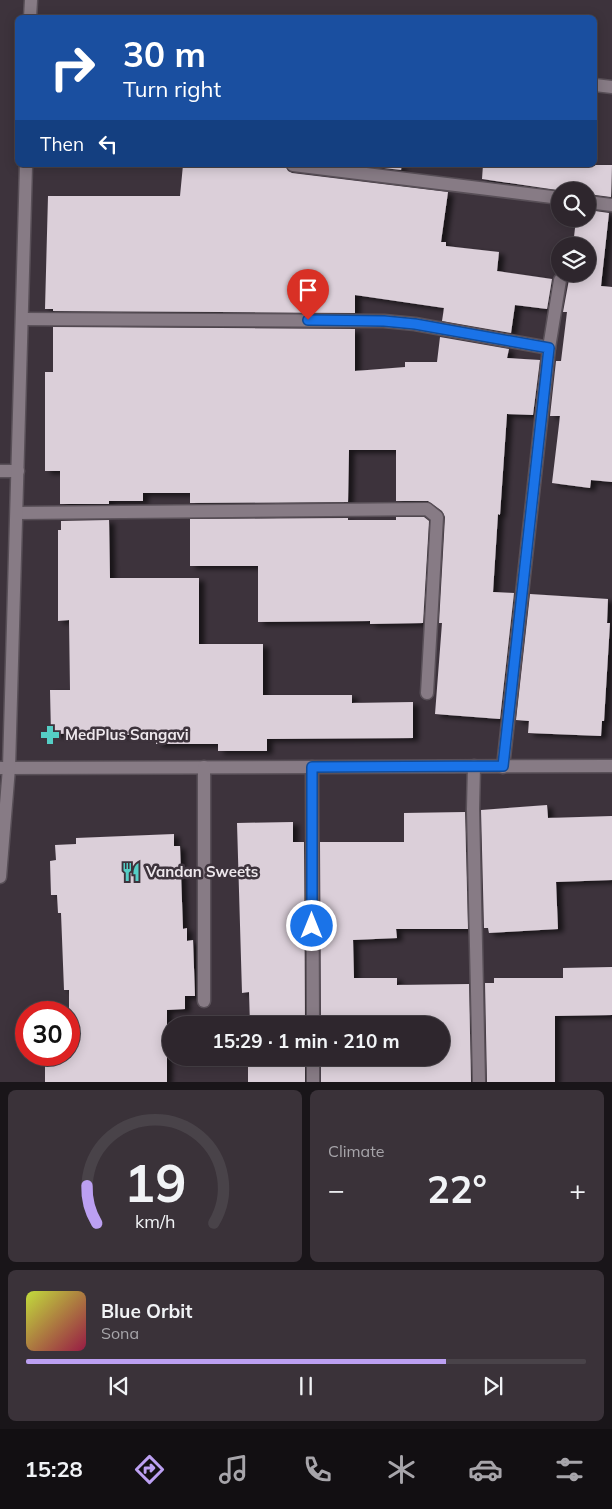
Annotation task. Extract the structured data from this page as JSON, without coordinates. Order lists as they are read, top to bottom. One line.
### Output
{"places":{"pharmacy":["MedPlus Sangavi"],"restaurant":["Vandan Sweets"]},"page":{"turn":["30 m","Turn right"],"then":"Then","limit":"30","trip":"15:29 · 1 min · 210 m","tile":"Climate","heat":["−","22°","+"],"song":["Blue Orbit","Sona"],"tabs":"15:28","gauge":["19","km/h"]}}
